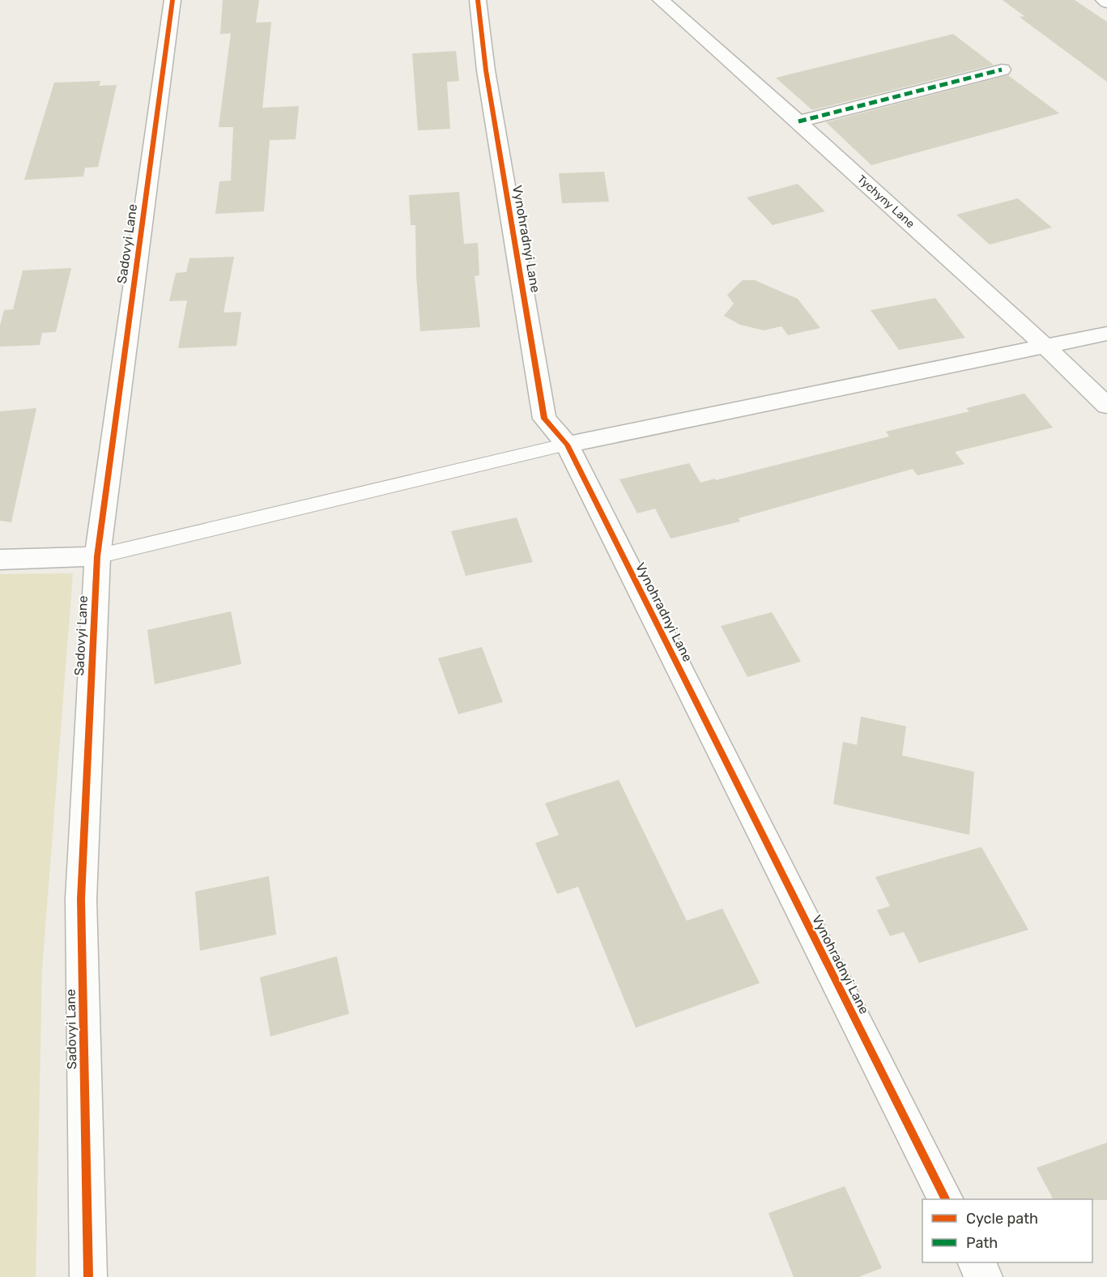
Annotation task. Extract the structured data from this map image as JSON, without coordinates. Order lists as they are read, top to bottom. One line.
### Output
{"streets":{"street":["Tychyny Lane","Vynohradnyi Lane","Sadovyi Lane"]},"legend":["Cycle path","Path"]}
